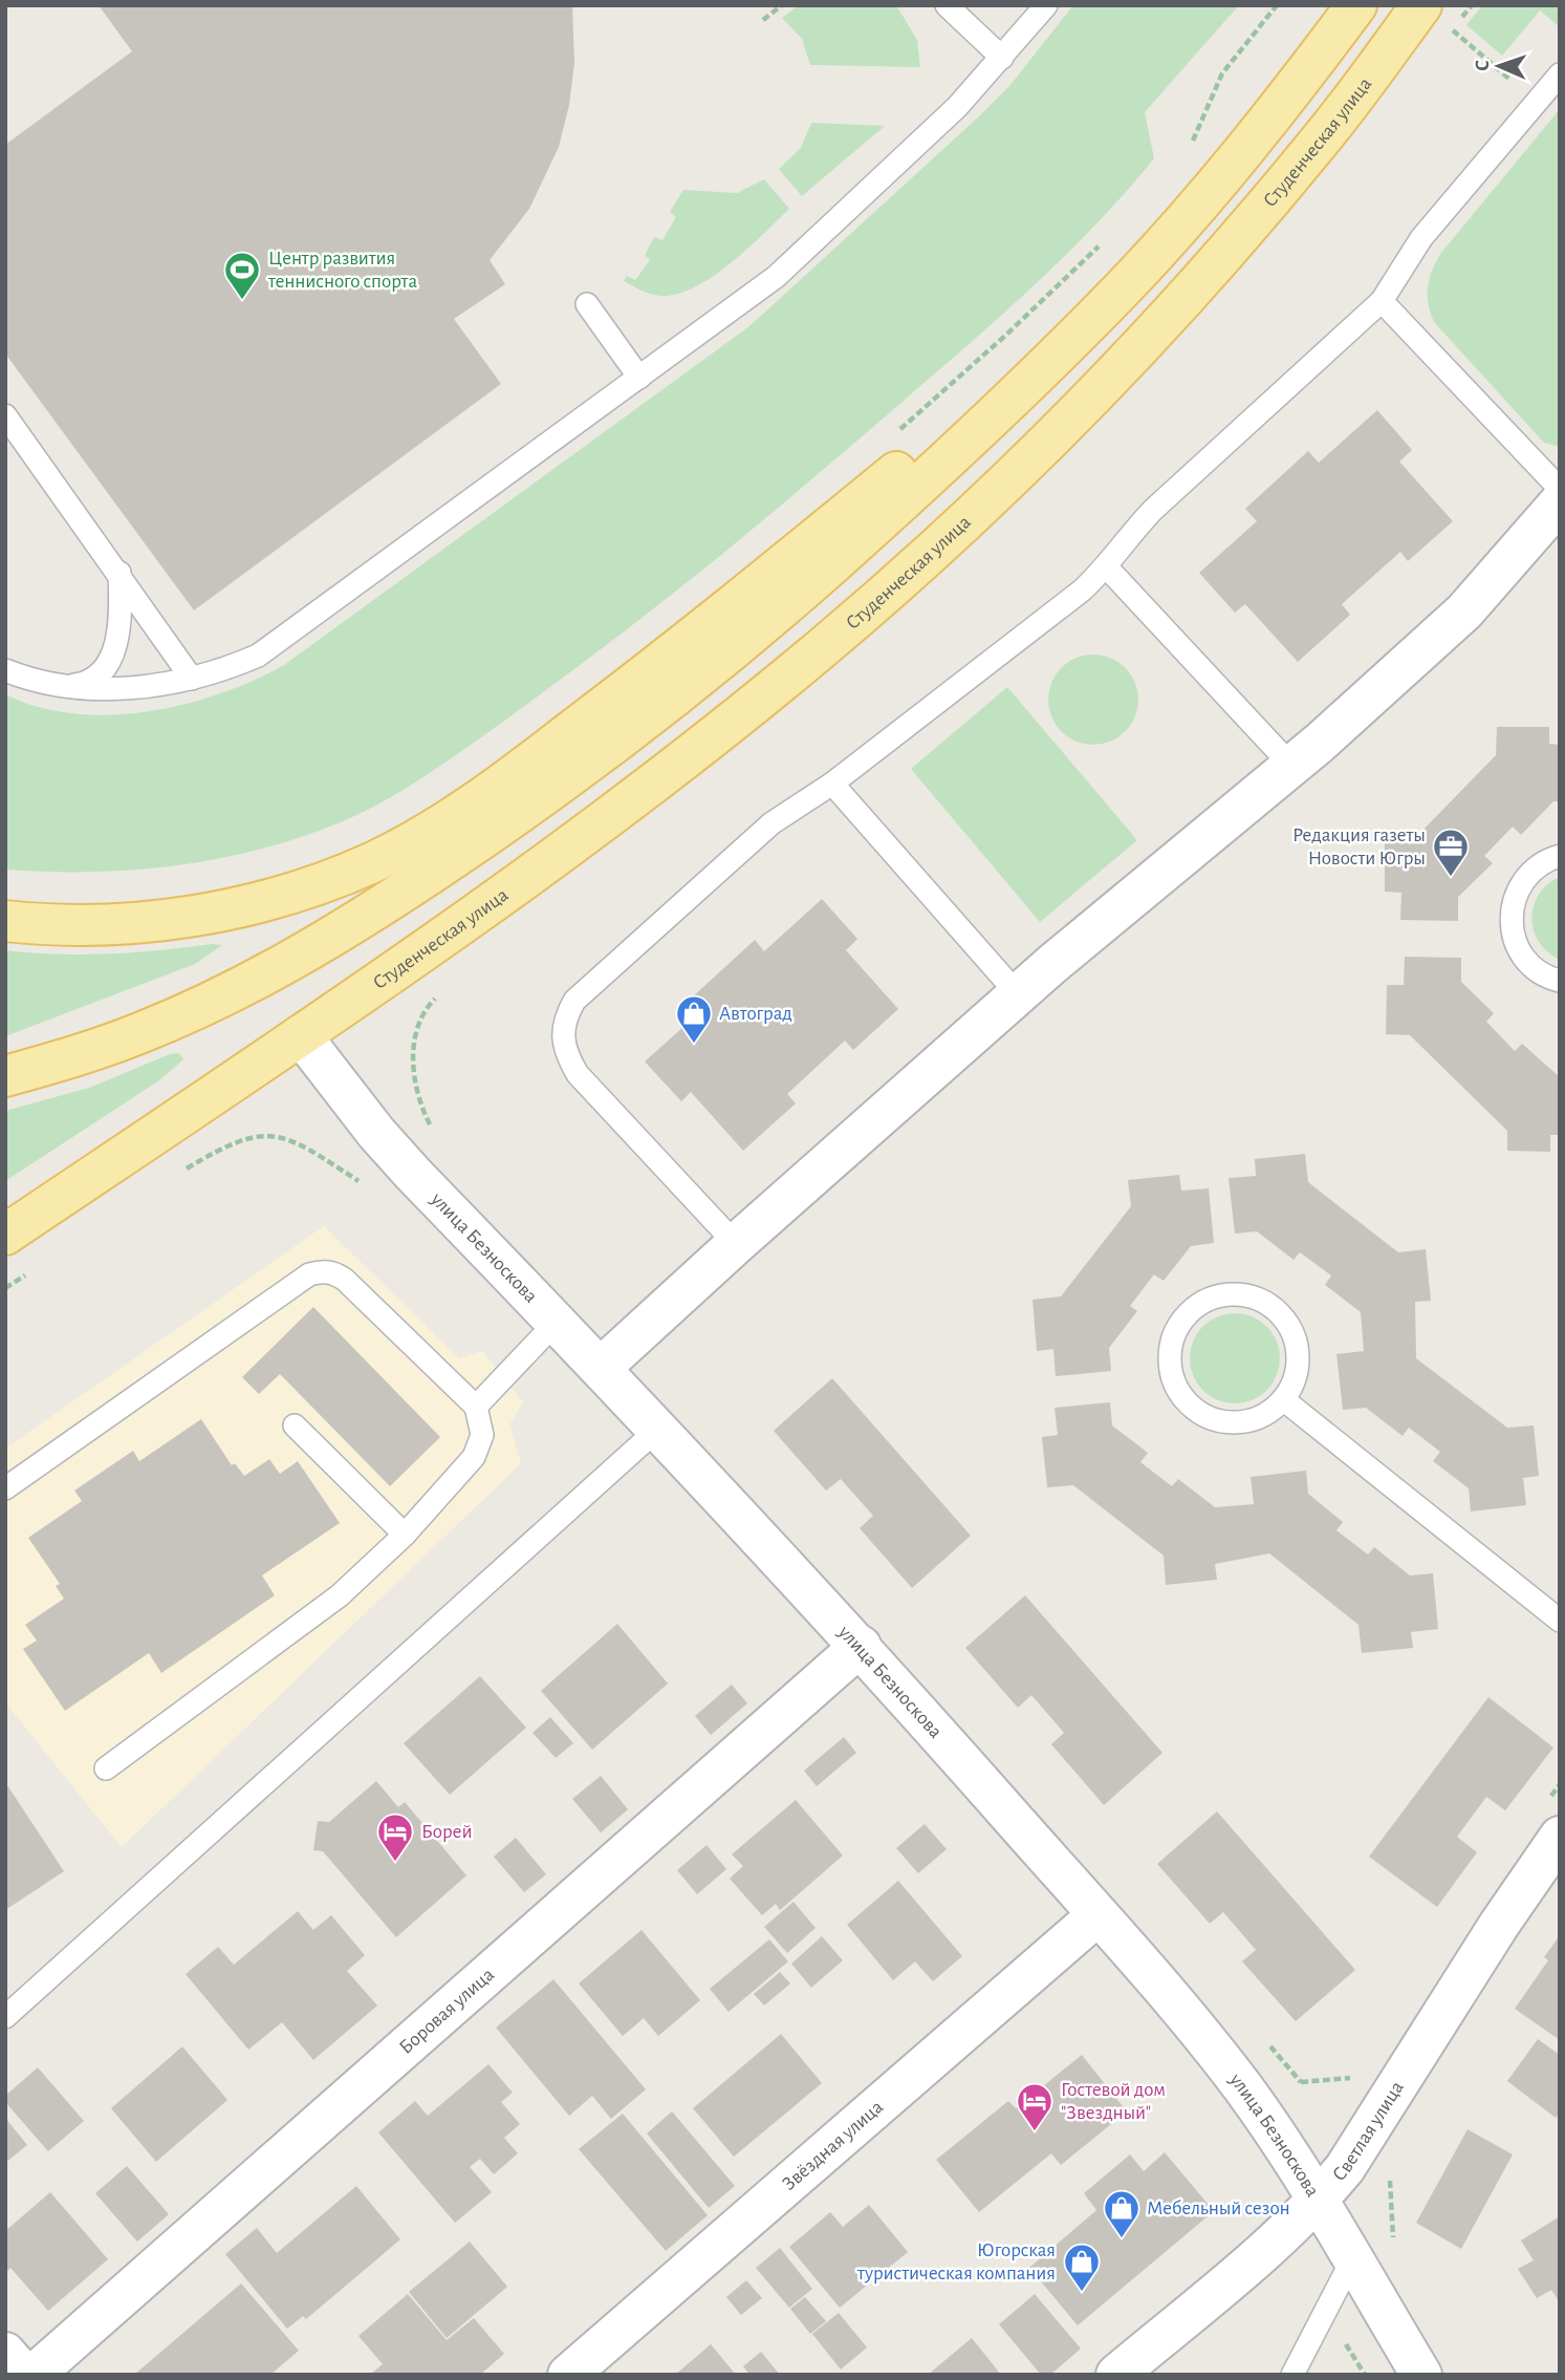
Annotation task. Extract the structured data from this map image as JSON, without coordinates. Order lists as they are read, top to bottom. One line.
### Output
{"streets":{"main road":["Студенческая улица"],"street":["улица Безноскова","Боровая улица","Светлая улица","Звёздная улица"]},"crossings":[["Студенческая улица","улица Безноскова"],["улица Безноскова","Боровая улица"],["улица Безноскова","Светлая улица"],["улица Безноскова","Звёздная улица"]],"places":{"sports":["Центр развития теннисного спорта"],"office":["Редакция газеты Новости Югры"],"shop":["Автоград","Мебельный сезон","Югорская туристическая компания"],"hotel":["Борей","Гостевой дом \"Звездный\""]},"north":"left"}
